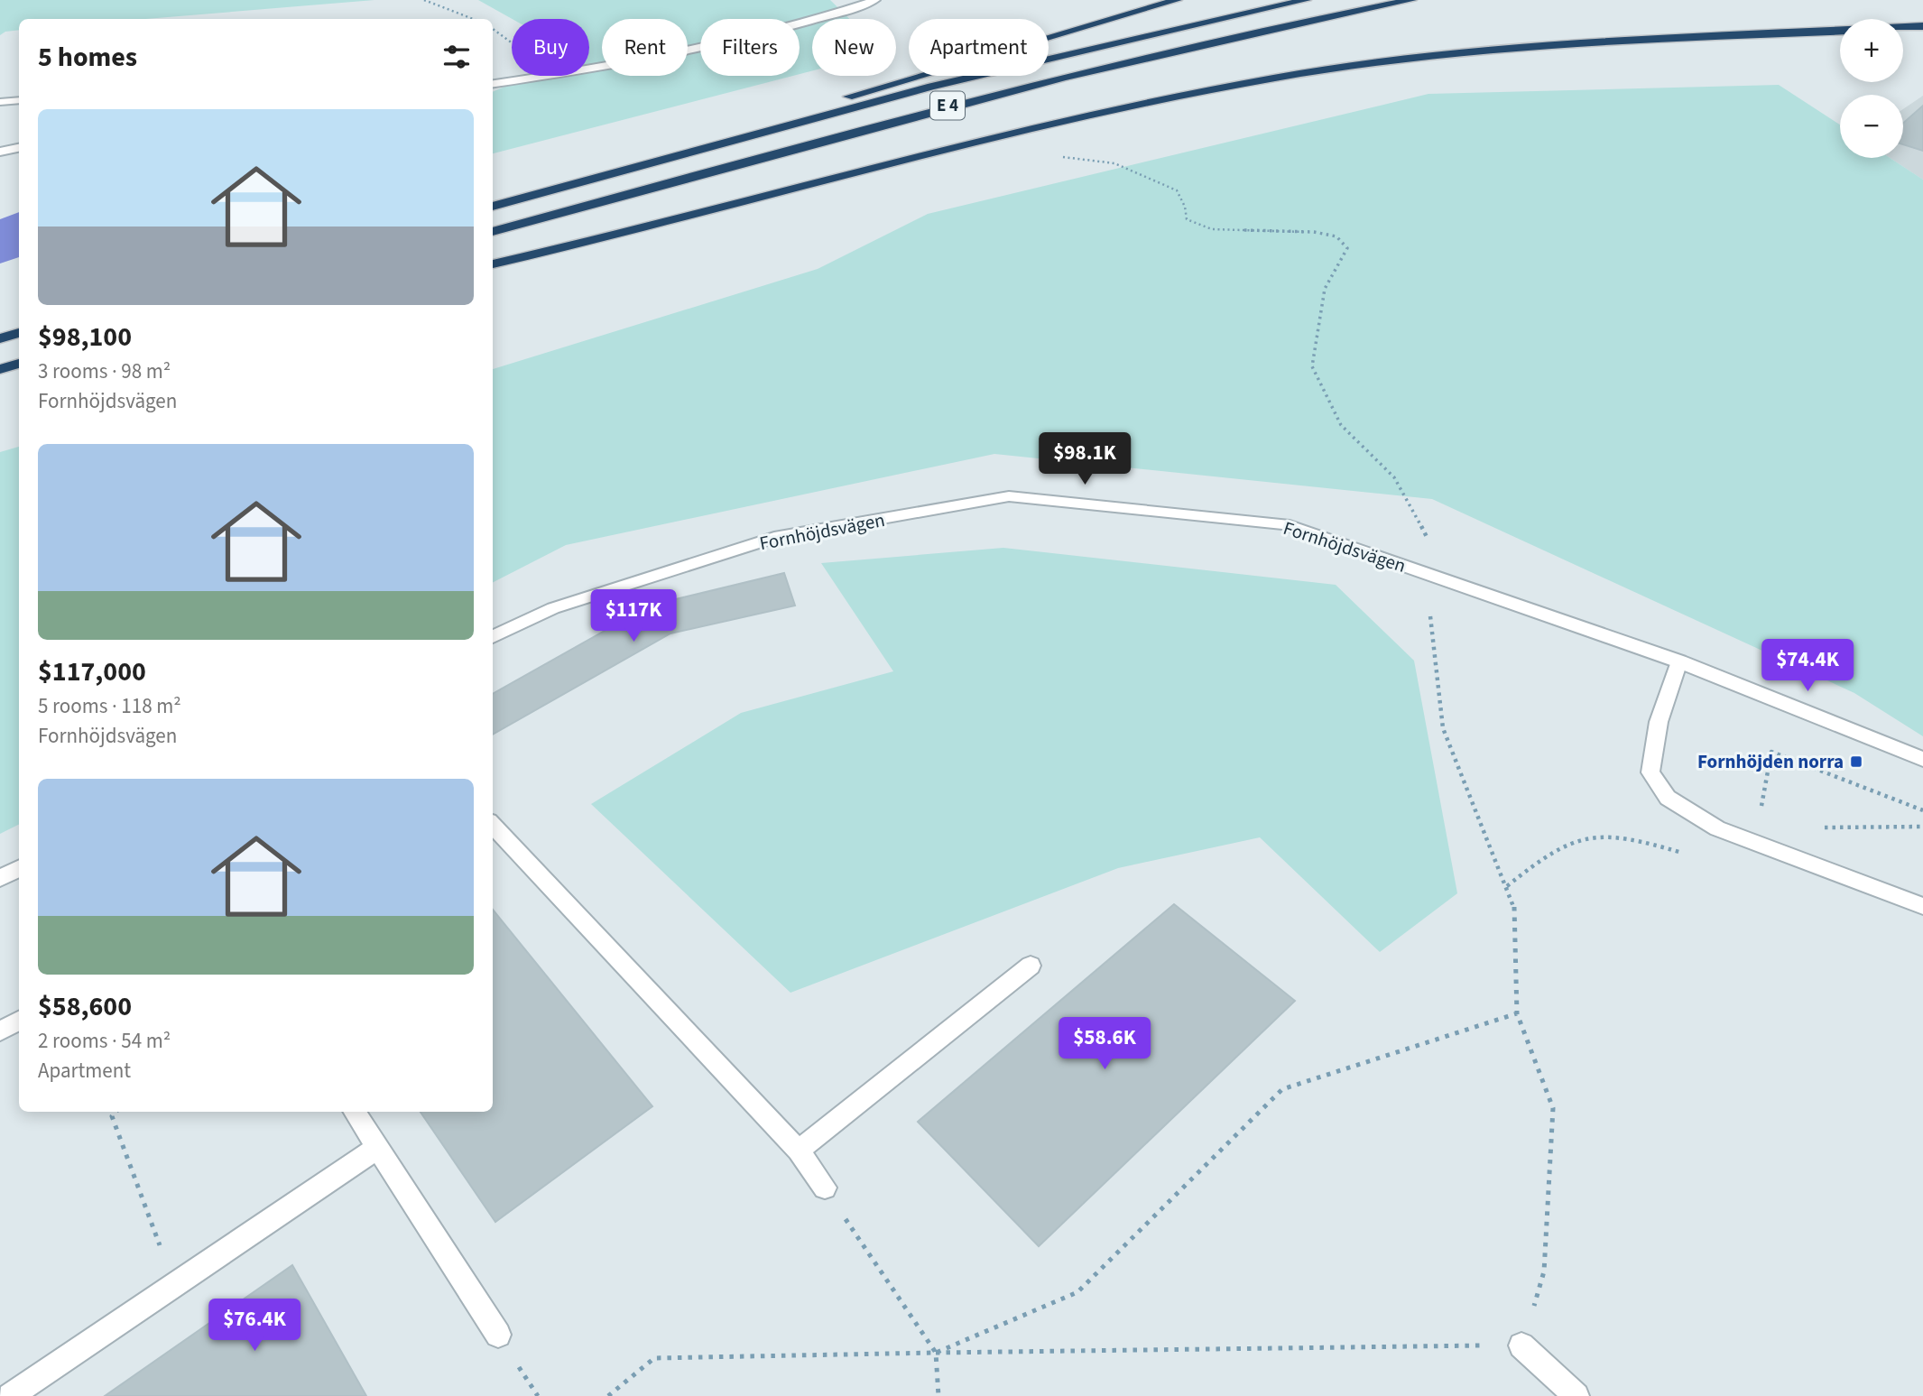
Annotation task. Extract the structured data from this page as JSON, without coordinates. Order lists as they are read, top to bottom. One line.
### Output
{"streets":{"highway":["E 4"],"street":["Fornhöjdsvägen"]},"places":{"transit":["Fornhöjden norra"]},"page":{"map_buttons":["+","−"],"chip":["Buy","Rent","Filters","New","Apartment"],"heading":"5 homes","list":[{"name":"$98,100","note":"3 rooms · 98 m² · Fornhöjdsvägen"},{"name":"$117,000","note":"5 rooms · 118 m² · Fornhöjdsvägen"},{"name":"$58,600","note":"2 rooms · 54 m² · Apartment"}],"price":["$98.1K","$117K","$74.4K","$58.6K","$76.4K"]}}
